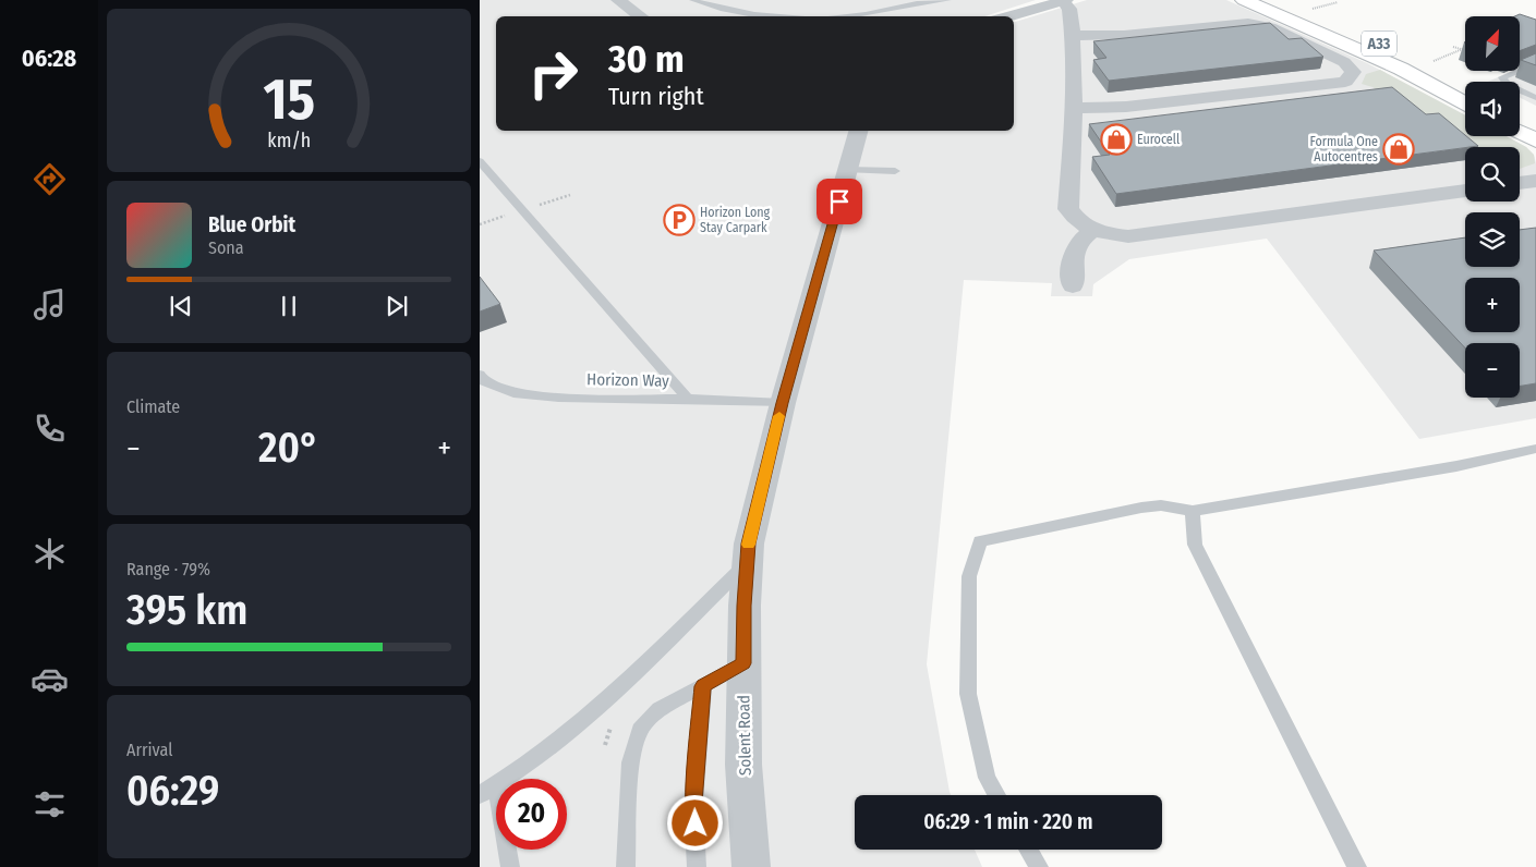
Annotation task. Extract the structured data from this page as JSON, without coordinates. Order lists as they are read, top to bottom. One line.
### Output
{"streets":{"highway":["A33"],"street":["Solent Road"],"lane":["Horizon Way"]},"crossings":[["Horizon Way","Solent Road"]],"places":{"shop":["Eurocell","Formula One Autocentres"],"parking":["Horizon Long Stay Carpark"]},"north":"top right","page":{"tabs":"06:28","map_buttons":["+","−"],"turn":["30 m","Turn right"],"song":["Blue Orbit","Sona"],"tile":["Climate",["Range · 79%","395 km"],["Arrival","06:29"]],"heat":["−","20°","+"],"limit":"20","trip":"06:29 · 1 min · 220 m","gauge":["15","km/h"]}}
